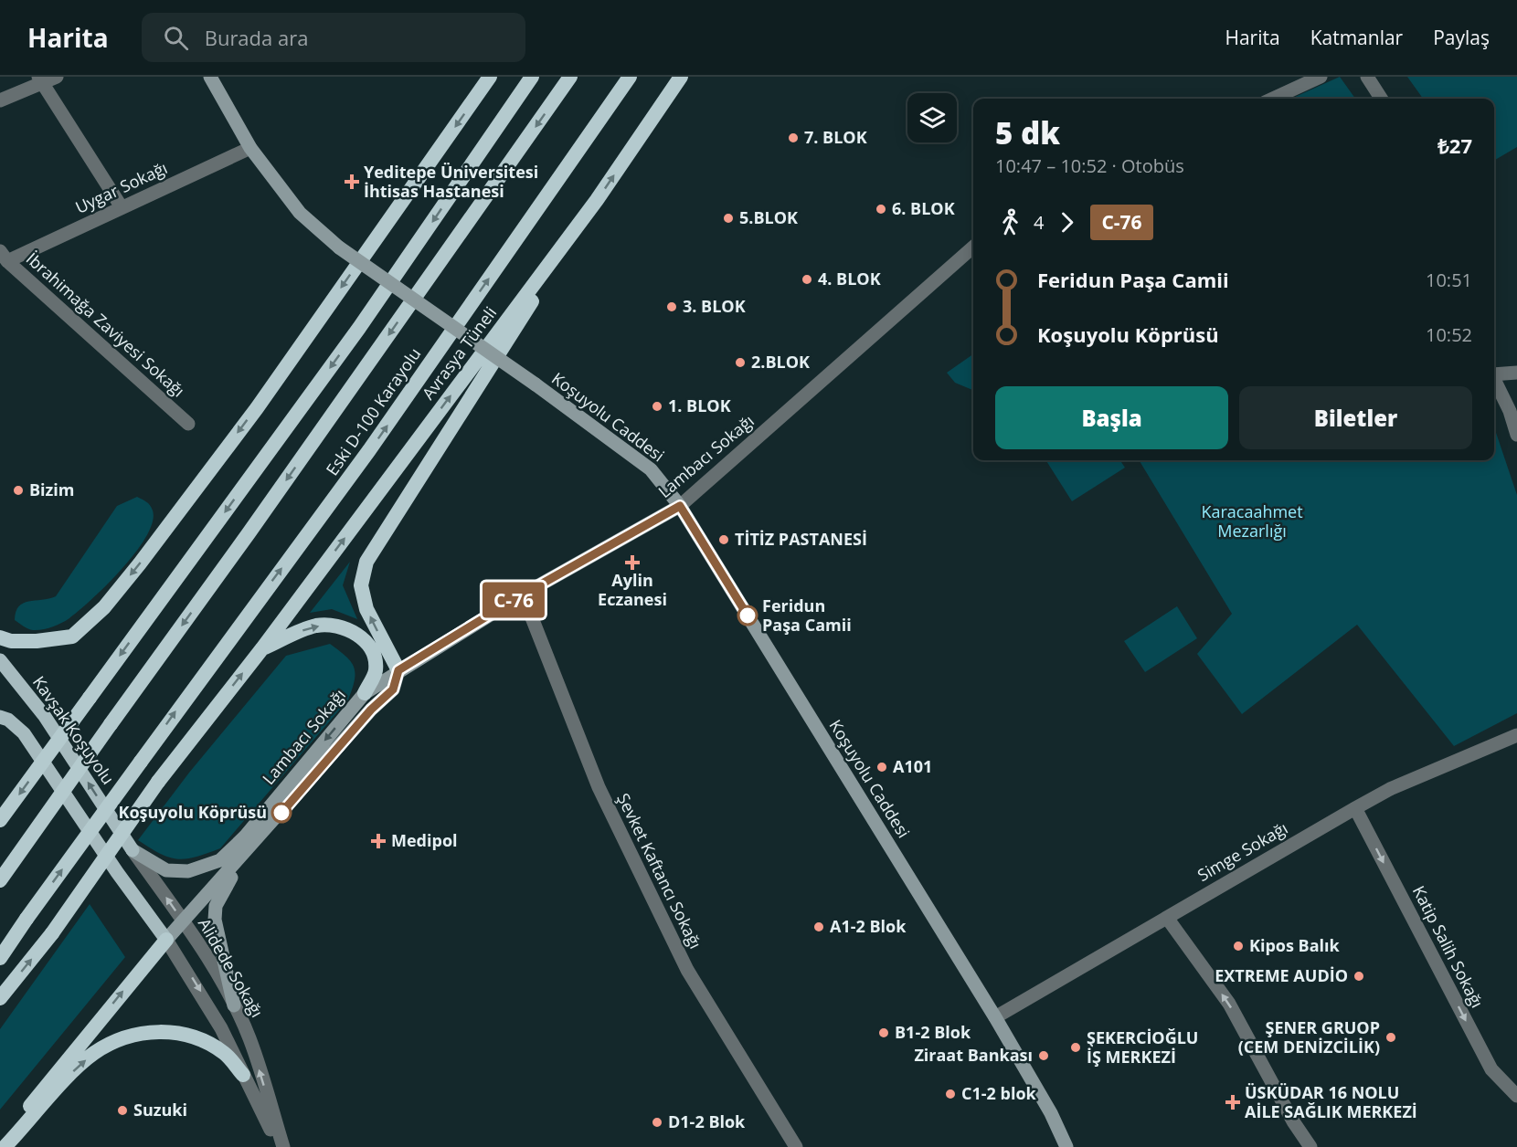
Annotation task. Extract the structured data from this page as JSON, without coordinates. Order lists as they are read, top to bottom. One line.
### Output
{"streets":{"highway":["Avrasya Tüneli","Eski D-100 Karayolu"],"main road":["Koşuyolu Caddesi","Lambacı Sokağı","Kavşak Koşuyolu"],"street":["Uygar Sokağı","İbrahimağa Zaviyesi Sokağı","Simge Sokağı","Şevket Kaftancı Sokağı","Katip Salih Sokağı","Alidede Sokağı"]},"crossings":[["Uygar Sokağı","İbrahimağa Zaviyesi Sokağı"],["Uygar Sokağı","Koşuyolu Caddesi"],["Koşuyolu Caddesi","Lambacı Sokağı"],["Koşuyolu Caddesi","Simge Sokağı"],["Lambacı Sokağı","Kavşak Koşuyolu"],["Lambacı Sokağı","Şevket Kaftancı Sokağı"],["Lambacı Sokağı","Alidede Sokağı"],["Kavşak Koşuyolu","Alidede Sokağı"],["Simge Sokağı","Katip Salih Sokağı"]],"one_way":["Katip Salih Sokağı"],"parks":["Karacaahmet Mezarlığı"],"places":{"other":["7. BLOK","6. BLOK","5.BLOK","4. BLOK","3. BLOK","2.BLOK","1. BLOK","Bizim","TİTİZ PASTANESİ","Feridun Paşa Camii","A101","Koşuyolu Köprüsü","A1-2 Blok","Kipos Balık","EXTREME AUDİO","B1-2 Blok","ŞENER GRUOP (CEM DENİZCİLİK)","ŞEKERCİOĞLU İŞ MERKEZİ","Ziraat Bankası","C1-2 blok","Suzuki","D1-2 Blok"],"health":["Yeditepe Üniversitesi İhtisas Hastanesi","Aylin Eczanesi","Medipol","ÜSKÜDAR 16 NOLU AİLE SAĞLIK MERKEZİ"]},"lines":["bus line C-76"],"page":{"header":"Harita","search":"Burada ara","nav":["Harita","Katmanlar","Paylaş"],"on_map":"C-76","heading":["5 dk","10:47 – 10:52 · Otobüs","₺27"],"legs":["4","C-76"],"list":[{"name":"Feridun Paşa Camii","value":"10:51"},{"name":"Koşuyolu Köprüsü","value":"10:52"}],"buttons":["Başla","Biletler"]}}
